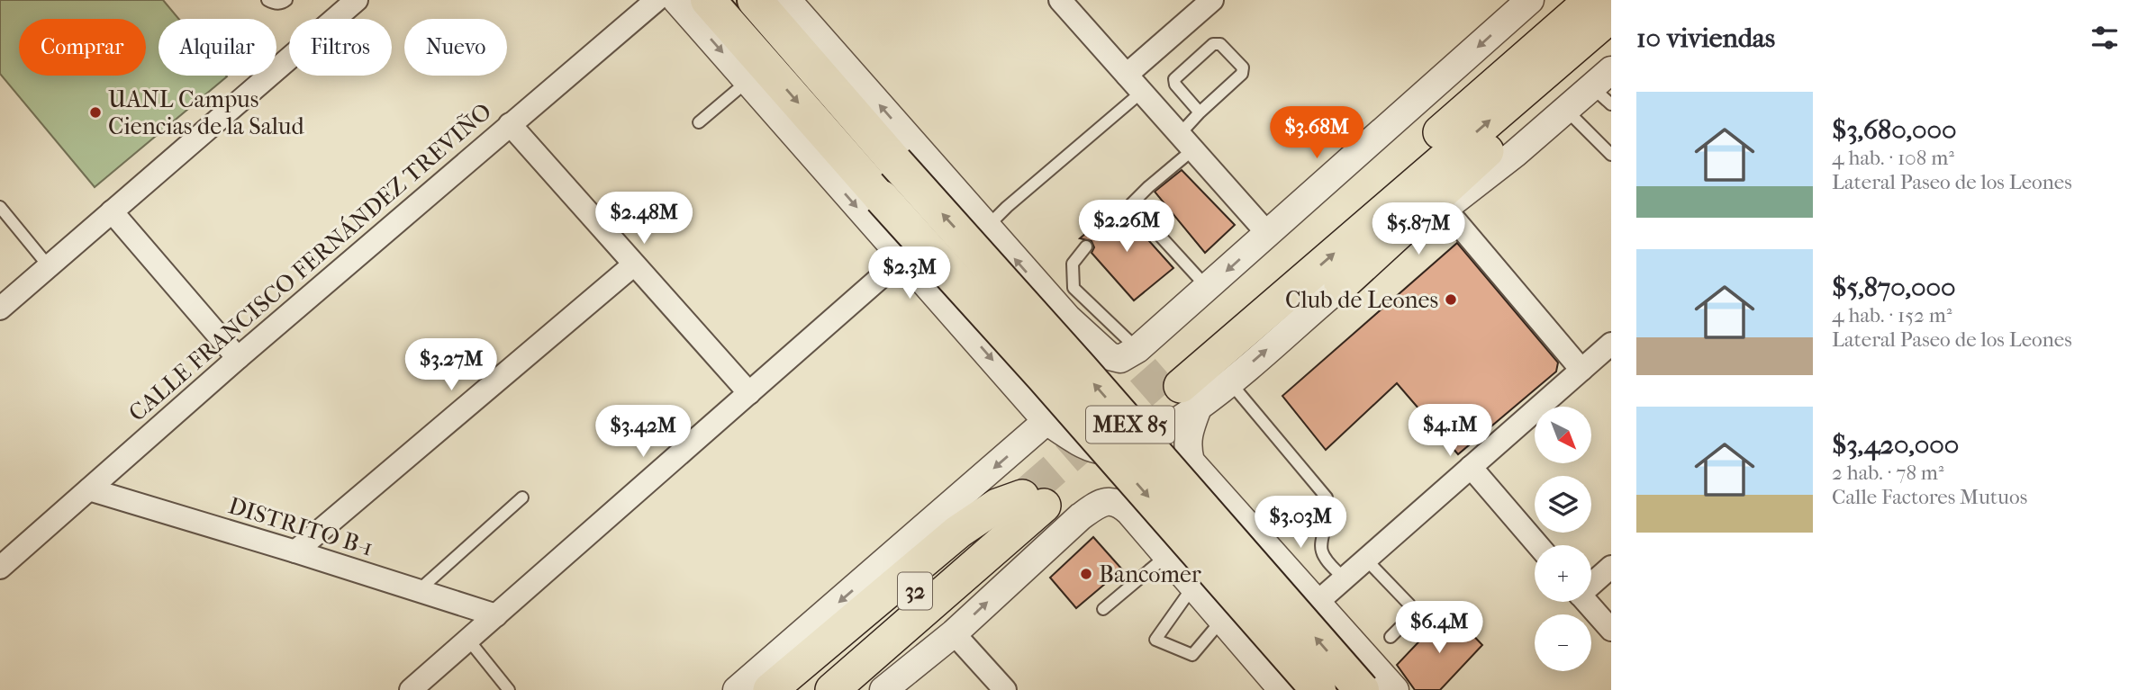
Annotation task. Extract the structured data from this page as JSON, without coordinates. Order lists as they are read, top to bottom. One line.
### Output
{"streets":{"highway":["MEX 85"],"main road":["32"],"street":["CALLE FRANCISCO FERNÁNDEZ TREVIÑO","DISTRITO B-1"]},"crossings":[["CALLE FRANCISCO FERNÁNDEZ TREVIÑO","DISTRITO B-1"]],"places":["UANL Campus Ciencias de la Salud","Club de Leones","Bancomer"],"north":"bottom right","page":{"heading":"10 viviendas","chip":["Comprar","Alquilar","Filtros","Nuevo"],"list":[{"name":"$3,680,000","note":"4 hab. · 108 m² · Lateral Paseo de los Leones"},{"name":"$5,870,000","note":"4 hab. · 152 m² · Lateral Paseo de los Leones"},{"name":"$3,420,000","note":"2 hab. · 78 m² · Calle Factores Mutuos"}],"price":["$3.68M","$2.48M","$2.26M","$5.87M","$2.3M","$3.27M","$4.1M","$3.42M","$3.03M","$6.4M"],"map_buttons":["+","−"]}}
